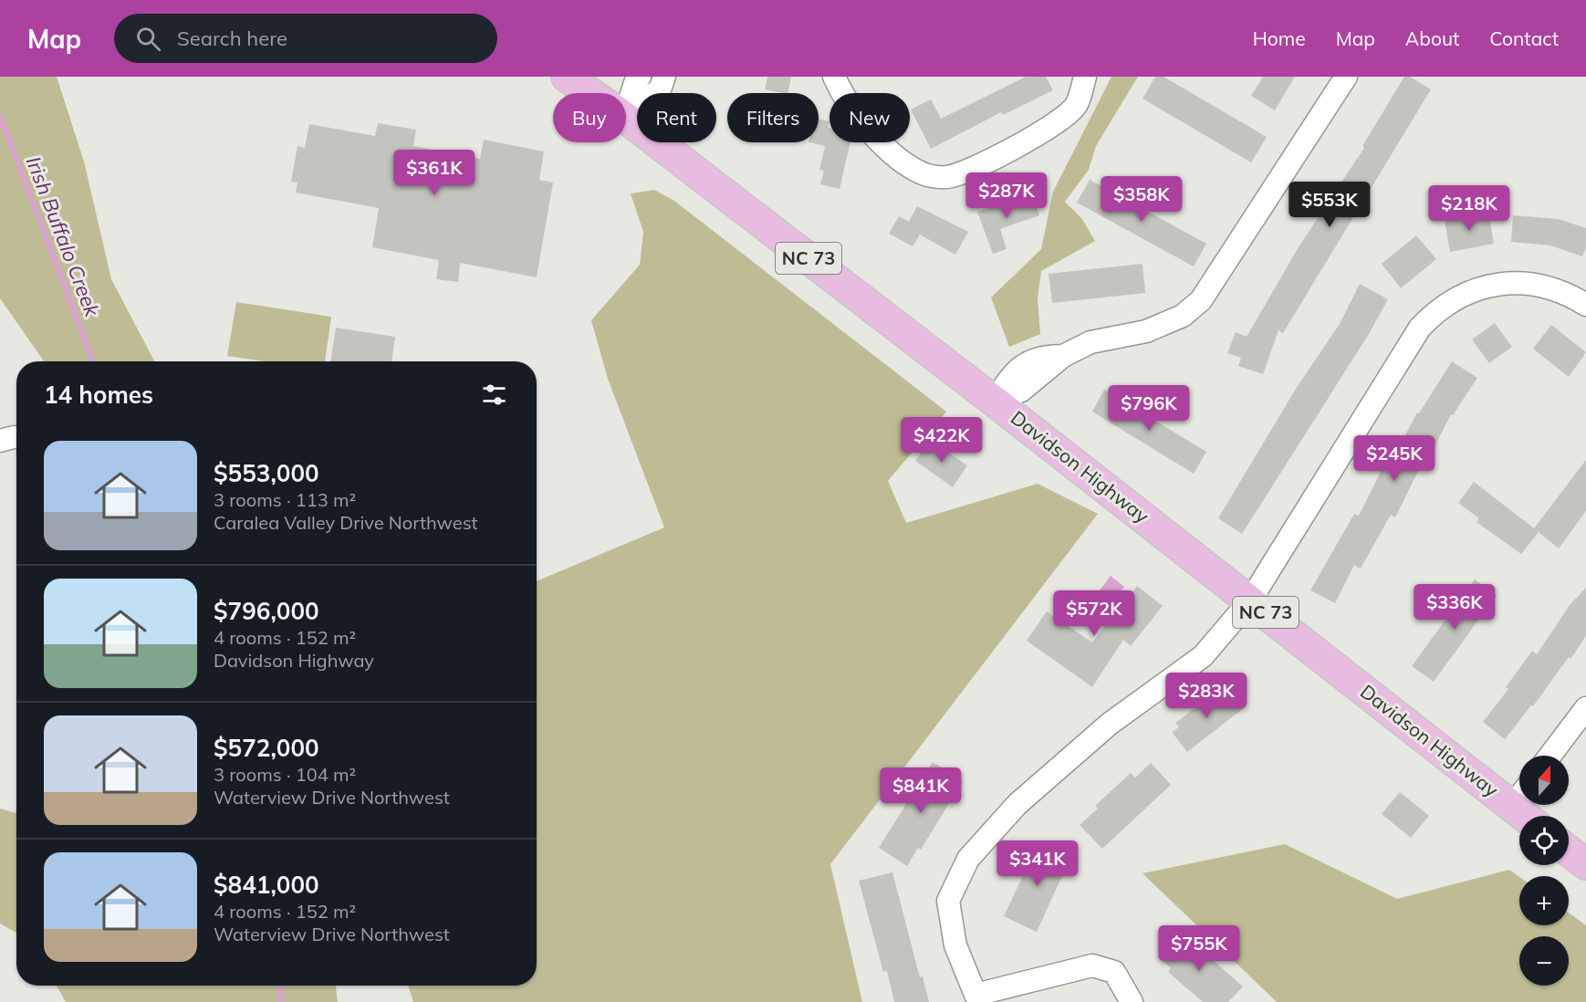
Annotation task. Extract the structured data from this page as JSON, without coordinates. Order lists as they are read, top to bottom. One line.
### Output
{"streets":{"main road":["NC 73","Davidson Highway"]},"water":["Irish Buffalo Creek"],"north":"top","page":{"header":"Map","search":"Search here","nav":["Home","Map","About","Contact"],"chip":["Buy","Rent","Filters","New"],"price":["$361K","$287K","$358K","$553K","$218K","$796K","$422K","$245K","$336K","$572K","$283K","$841K","$341K","$755K"],"heading":"14 homes","list":[{"name":"$553,000","note":"3 rooms · 113 m² · Caralea Valley Drive Northwest"},{"name":"$796,000","note":"4 rooms · 152 m² · Davidson Highway"},{"name":"$572,000","note":"3 rooms · 104 m² · Waterview Drive Northwest"},{"name":"$841,000","note":"4 rooms · 152 m² · Waterview Drive Northwest"}],"map_buttons":["+","−"]}}
